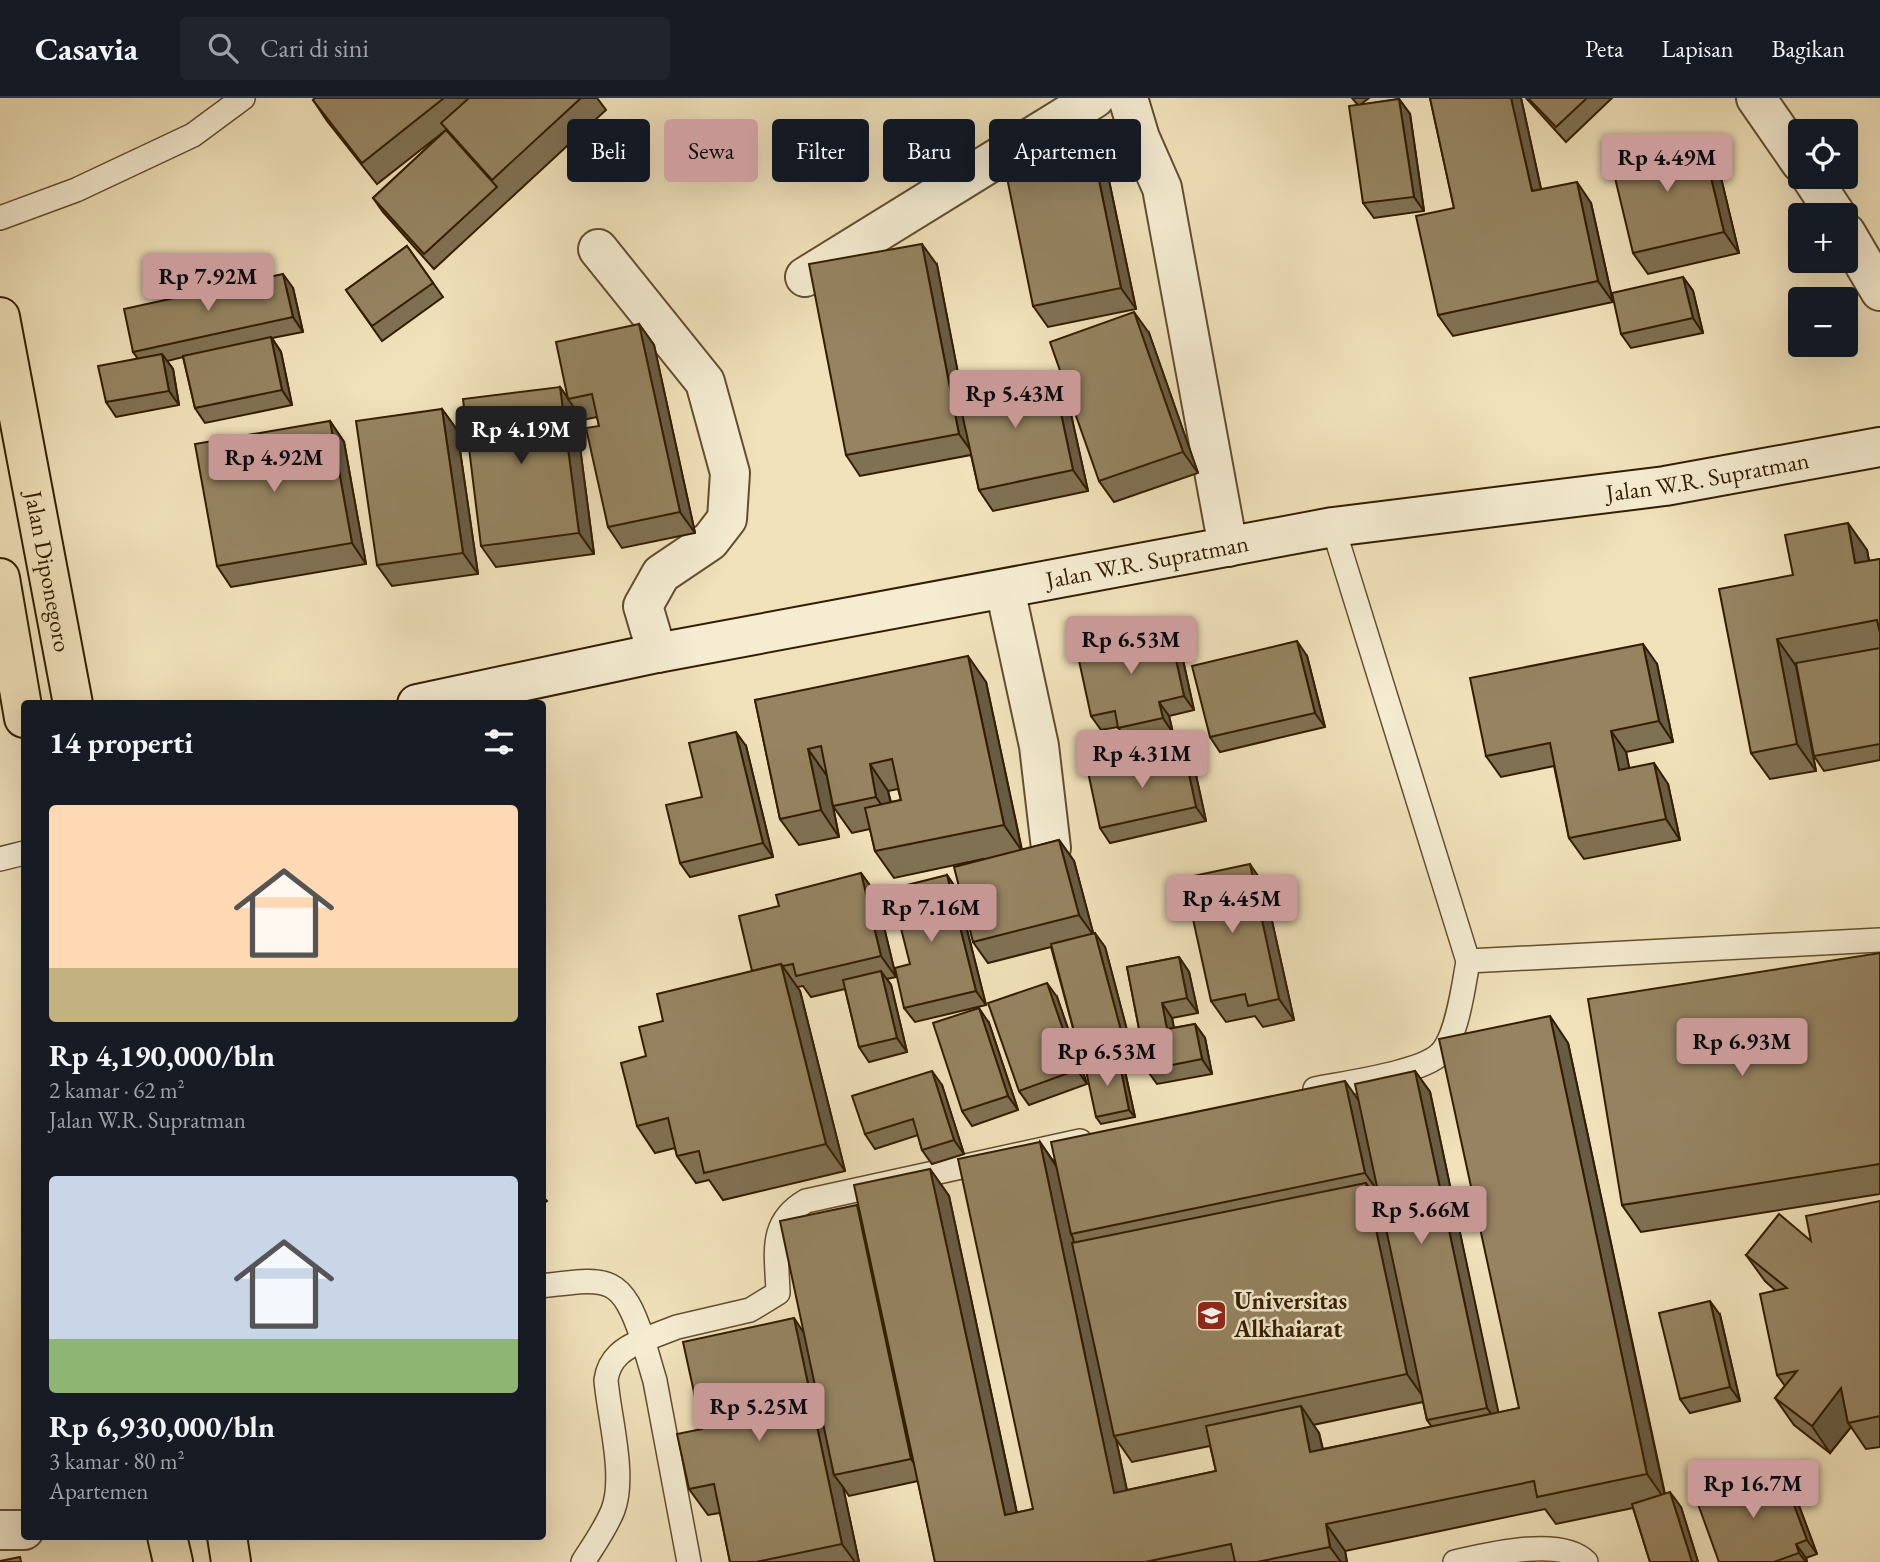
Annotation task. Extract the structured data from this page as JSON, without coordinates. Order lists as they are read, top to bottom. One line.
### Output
{"streets":{"highway":["Jalan Diponegoro"],"street":["Jalan W.R. Supratman"]},"places":{"school or university":["Universitas Alkhaiarat"]},"page":{"header":"Casavia","search":"Cari di sini","nav":["Peta","Lapisan","Bagikan"],"map_buttons":["+","−"],"chip":["Beli","Sewa","Filter","Baru","Apartemen"],"price":["Rp 4.49M","Rp 7.92M","Rp 5.43M","Rp 4.19M","Rp 4.92M","Rp 6.53M","Rp 4.31M","Rp 4.45M","Rp 7.16M","Rp 6.93M","Rp 6.53M","Rp 5.66M","Rp 5.25M","Rp 16.7M"],"heading":"14 properti","list":[{"name":"Rp 4,190,000/bln","note":"2 kamar · 62 m² · Jalan W.R. Supratman"},{"name":"Rp 6,930,000/bln","note":"3 kamar · 80 m² · Apartemen"}]}}
